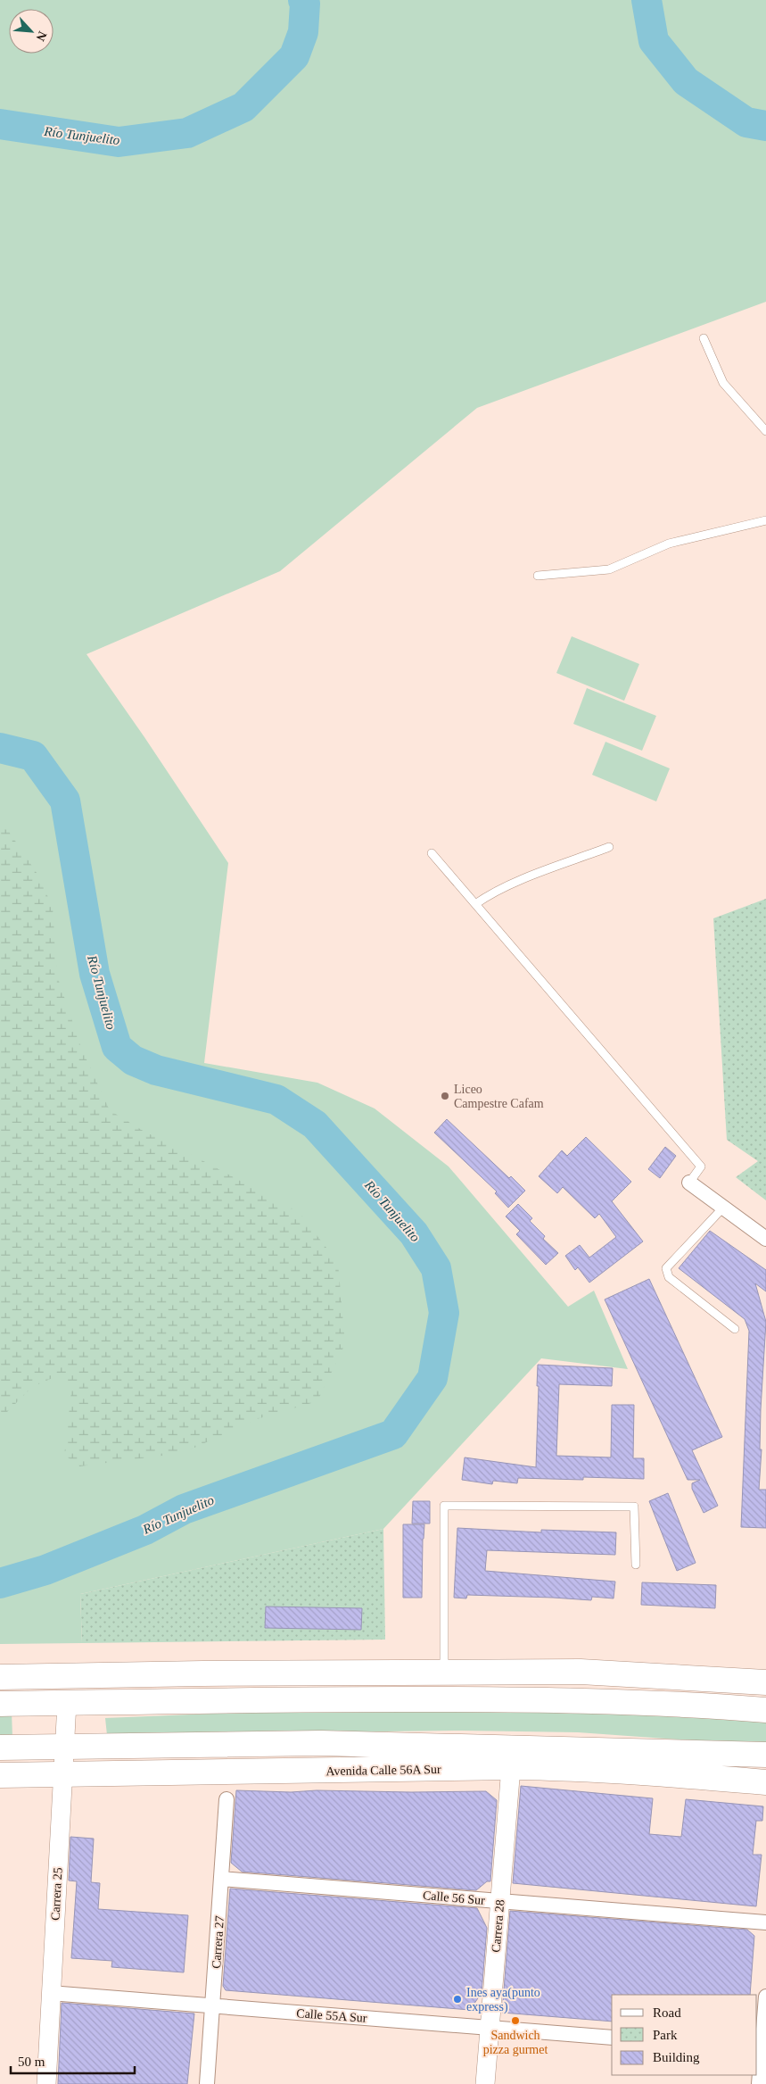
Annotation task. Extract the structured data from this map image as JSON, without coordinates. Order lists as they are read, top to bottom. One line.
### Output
{"streets":{"highway":["Avenida Calle 56A Sur"],"street":["Carrera 25","Calle 56 Sur","Carrera 28","Carrera 27","Calle 55A Sur"]},"crossings":[["Avenida Calle 56A Sur","Carrera 25"],["Avenida Calle 56A Sur","Carrera 28"],["Carrera 25","Calle 55A Sur"],["Calle 56 Sur","Carrera 28"],["Calle 56 Sur","Carrera 27"],["Carrera 28","Calle 55A Sur"],["Carrera 27","Calle 55A Sur"]],"water":["Río Tunjuelito"],"places":["Liceo Campestre Cafam","Ines aya(punto express)","Sandwich pizza gurmet"],"legend":["Road","Park","Building"],"scale_bar":"50 m","north":"bottom right"}
